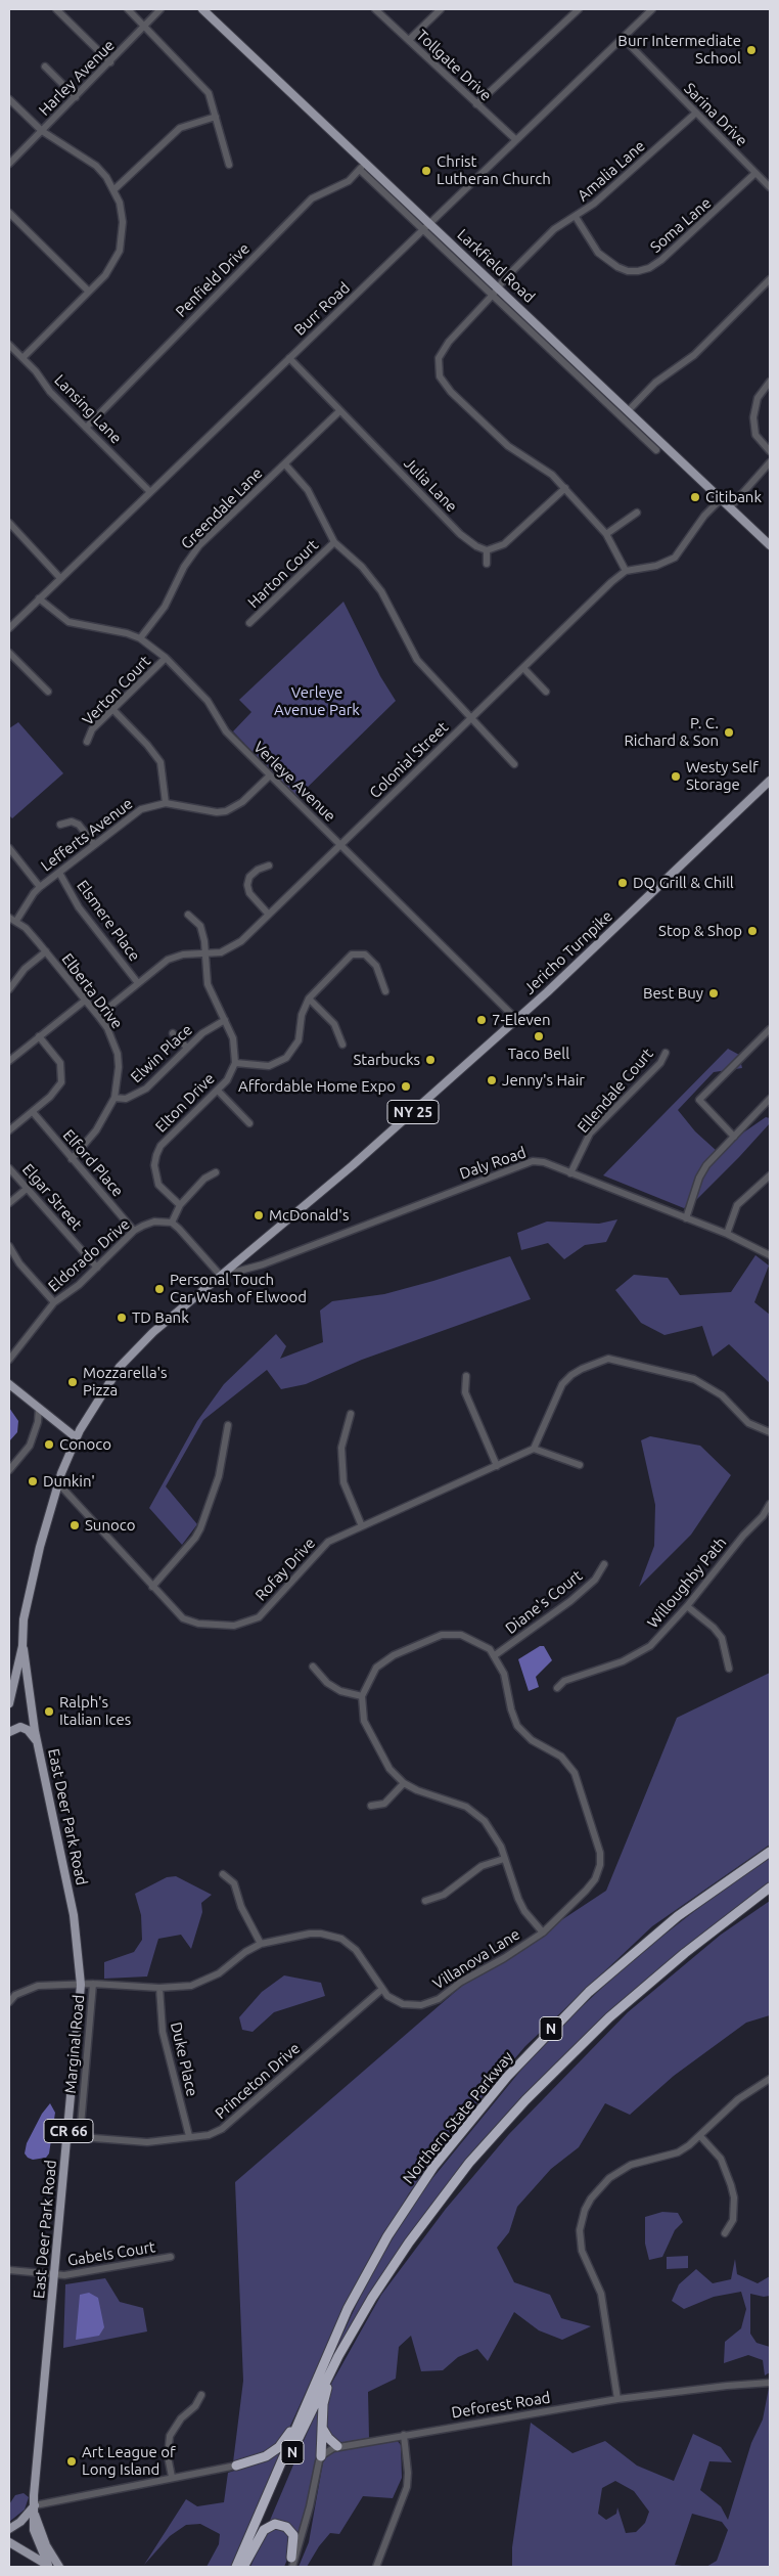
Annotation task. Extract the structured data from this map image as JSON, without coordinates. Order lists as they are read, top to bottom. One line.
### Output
{"streets":{"highway":["N","Northern State Parkway"],"main road":["Larkfield Road","Jericho Turnpike","NY 25","East Deer Park Road","CR 66"],"street":["Tollgate Drive","Harley Avenue","Sarina Drive","Amalia Lane","Soma Lane","Penfield Drive","Burr Road","Lansing Lane","Julia Lane","Greendale Lane","Harton Court","Verton Court","Colonial Street","Verleye Avenue","Lefferts Avenue","Elsmere Place","Elberta Drive","Elwin Place","Ellendale Court","Elton Drive","Elford Place","Daly Road","Elgar Street","Eldorado Drive","Rofay Drive","Willoughby Path","Diane's Court","Villanova Lane","Marginal Road","Duke Place","Princeton Drive","Gabels Court","Deforest Road"]},"crossings":[["Tollgate Drive","Burr Road"],["Sarina Drive","Amalia Lane"],["Sarina Drive","Soma Lane"],["Sarina Drive","Burr Road"],["Amalia Lane","Soma Lane"],["Amalia Lane","Larkfield Road"],["Amalia Lane","Colonial Street"],["Larkfield Road","Penfield Drive"],["Larkfield Road","Burr Road"],["Penfield Drive","Lansing Lane"],["Burr Road","Lansing Lane"],["Burr Road","Julia Lane"],["Burr Road","Verleye Avenue"],["Julia Lane","Greendale Lane"],["Greendale Lane","Verleye Avenue"],["Verton Court","Verleye Avenue"],["Colonial Street","Verleye Avenue"],["Colonial Street","Elsmere Place"],["Colonial Street","Elberta Drive"],["Verleye Avenue","Lefferts Avenue"],["Verleye Avenue","Jericho Turnpike"],["Lefferts Avenue","Elsmere Place"],["Lefferts Avenue","Elberta Drive"],["Jericho Turnpike","NY 25"],["Jericho Turnpike","Daly Road"],["Elberta Drive","Elwin Place"],["Ellendale Court","Daly Road"],["NY 25","Rofay Drive"],["NY 25","East Deer Park Road"],["Elford Place","Eldorado Drive"],["Elgar Street","Eldorado Drive"],["Diane's Court","Villanova Lane"],["East Deer Park Road","Villanova Lane"],["East Deer Park Road","Princeton Drive"],["East Deer Park Road","Gabels Court"],["Villanova Lane","Marginal Road"],["Villanova Lane","Duke Place"],["Villanova Lane","Princeton Drive"],["Marginal Road","Princeton Drive"],["Duke Place","Princeton Drive"]],"parks":["Verleye Avenue Park"],"places":["Burr Intermediate School","Christ Lutheran Church","Citibank","P. C. Richard & Son","Westy Self Storage","DQ Grill & Chill","Stop & Shop","Best Buy","7-Eleven","Taco Bell","Starbucks","Jenny's Hair","Affordable Home Expo","McDonald's","Personal Touch Car Wash of Elwood","TD Bank","Mozzarella's Pizza","Conoco","Dunkin'","Sunoco","Ralph's Italian Ices","Art League of Long Island"]}
